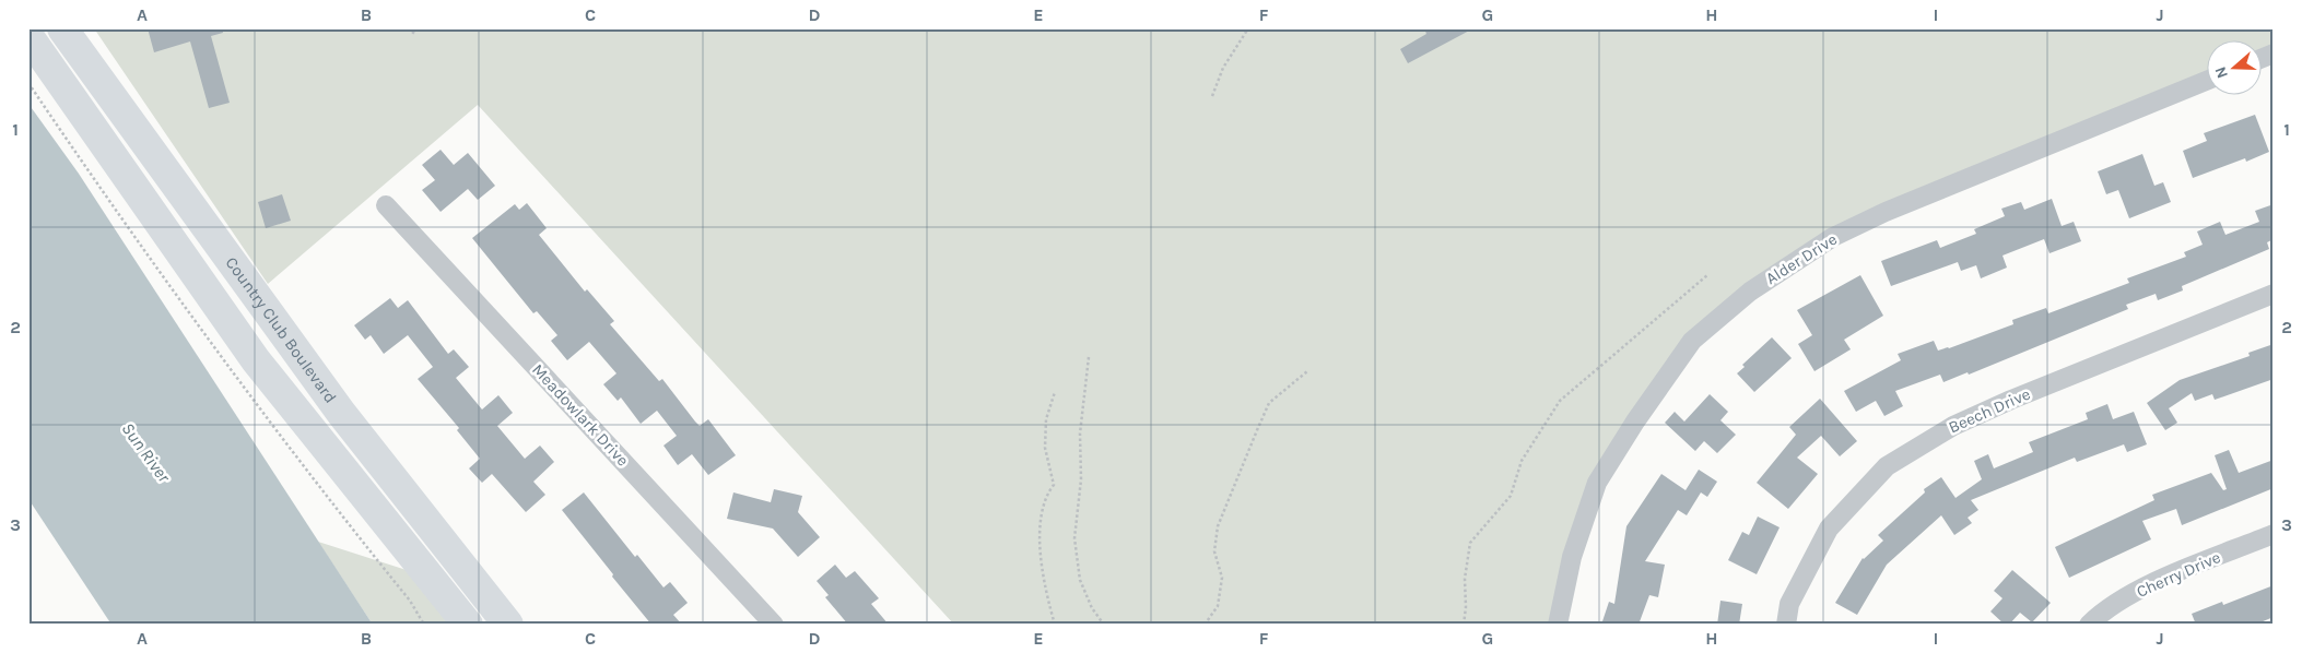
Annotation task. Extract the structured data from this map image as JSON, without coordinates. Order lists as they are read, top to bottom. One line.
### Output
{"streets":{"highway":["Country Club Boulevard"],"street":["Alder Drive","Beech Drive","Meadowlark Drive","Cherry Drive"]},"water":["Sun River"],"north":"left","grid":{"columns":["A","B","C","D","E","F","G","H","I","J"],"rows":["1","2","3"]}}
